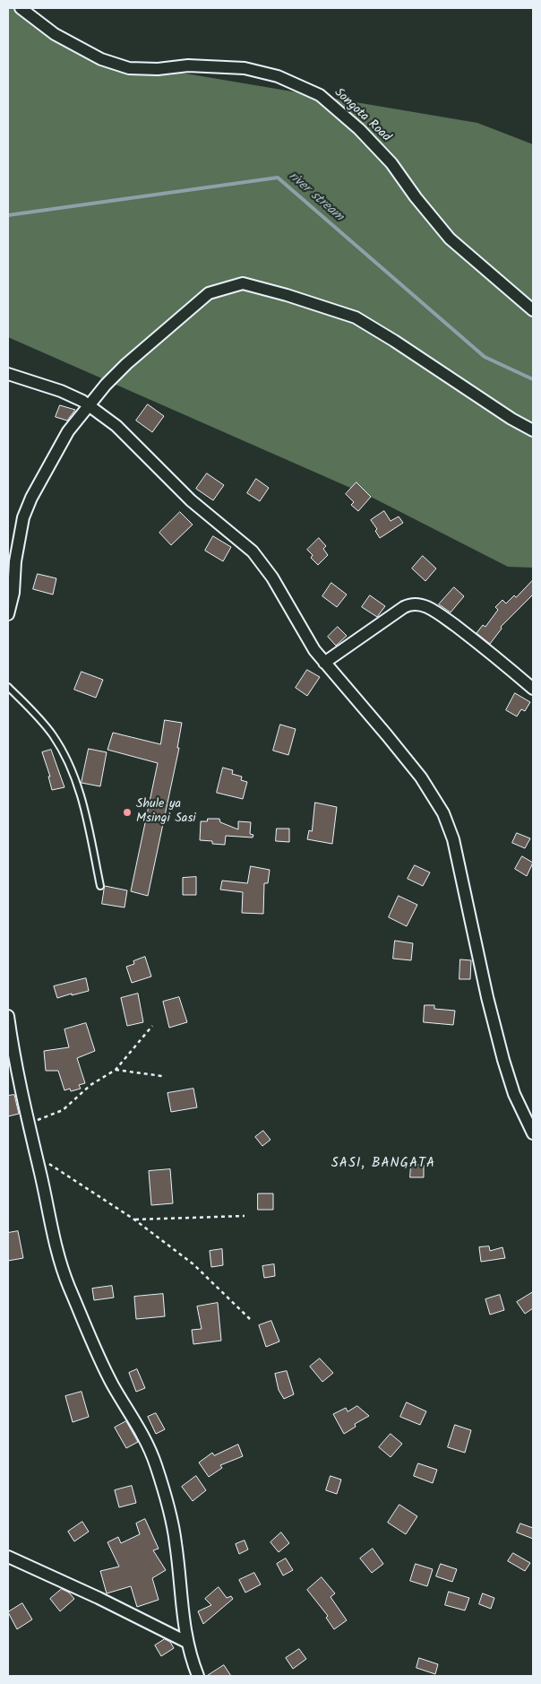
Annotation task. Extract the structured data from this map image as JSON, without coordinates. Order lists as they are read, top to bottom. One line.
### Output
{"streets":{"street":["Songota Road"]},"districts":["SASI, BANGATA"],"water":["river stream"],"places":["Shule ya Msingi Sasi"]}
